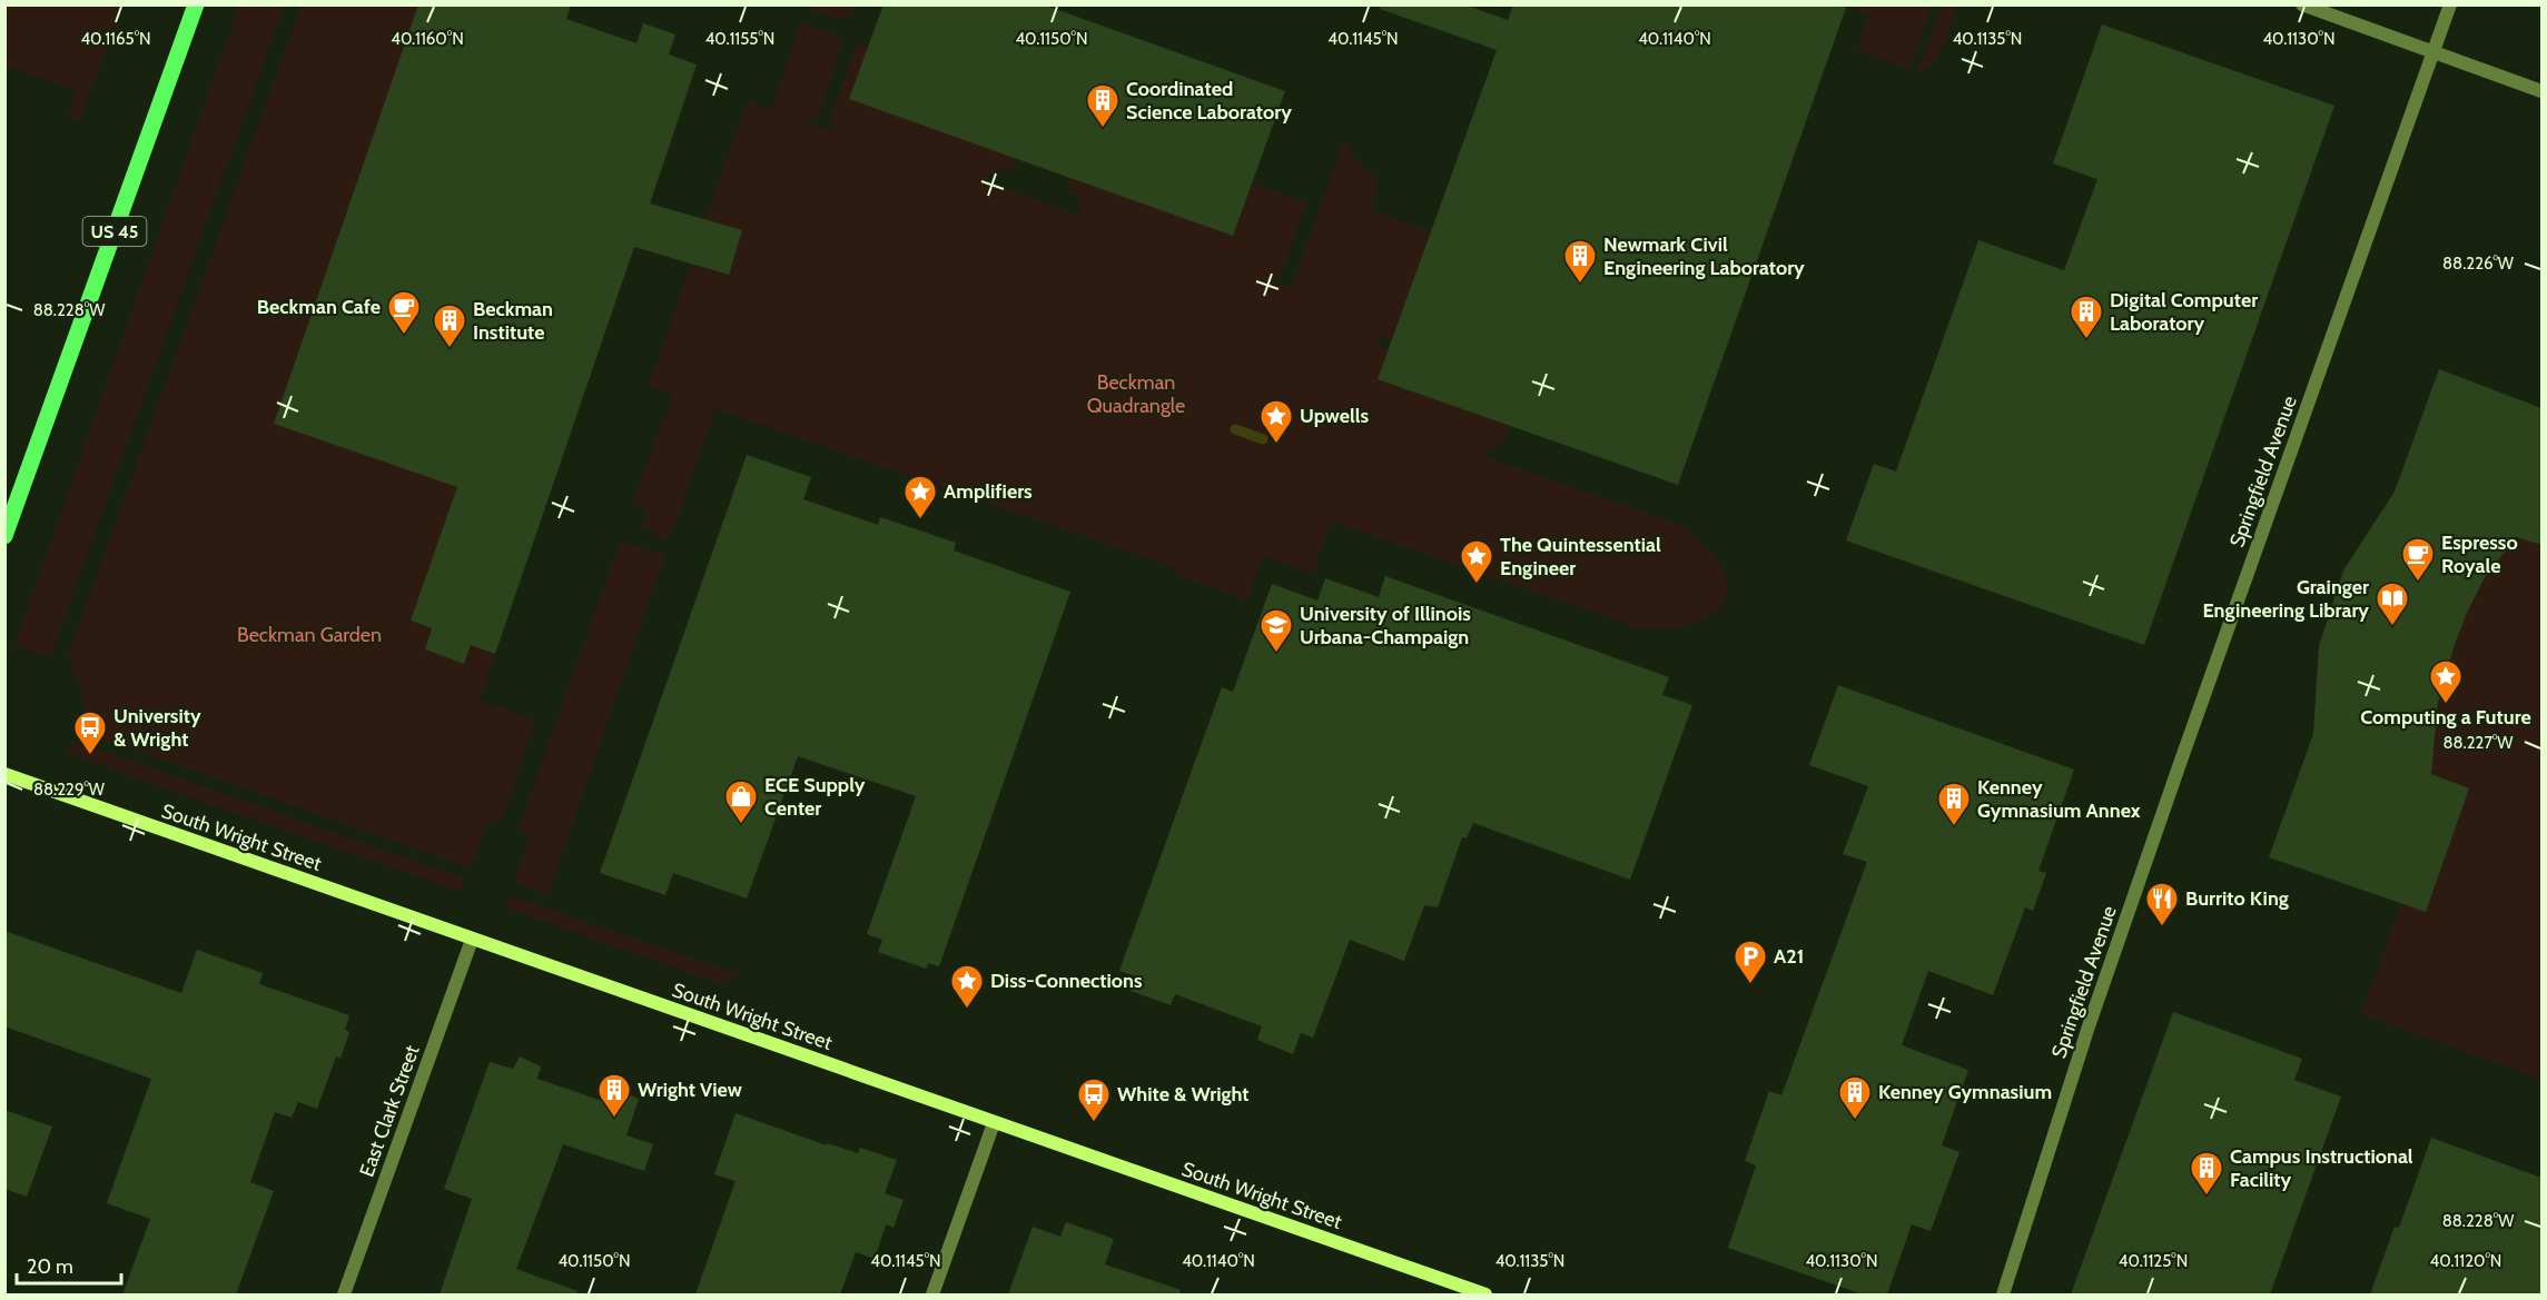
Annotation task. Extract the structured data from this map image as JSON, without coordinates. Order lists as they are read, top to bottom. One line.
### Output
{"streets":{"main road":["US 45","South Wright Street"],"street":["Springfield Avenue","East Clark Street"]},"crossings":[["South Wright Street","East Clark Street"]],"parks":["Beckman Quadrangle","Beckman Garden"],"places":{"building":["Coordinated Science Laboratory","Newmark Civil Engineering Laboratory","Digital Computer Laboratory","Beckman Institute","Kenney Gymnasium Annex","Wright View","Kenney Gymnasium","Campus Instructional Facility"],"cafe":["Beckman Cafe","Espresso Royale"],"place":["Upwells","Amplifiers","The Quintessential Engineer","Computing a Future","Diss-Connections"],"library":["Grainger Engineering Library"],"school or university":["University of Illinois Urbana-Champaign"],"bus stop":["University & Wright","White & Wright"],"shop":["ECE Supply Center"],"restaurant":["Burrito King"],"parking":["A21"]},"scale_bar":"20 m","coordinates":["40.1165°N","40.1160°N","40.1155°N","40.1150°N","40.1145°N","40.1140°N","40.1135°N","40.1130°N","88.226°W","88.228°W","88.227°W","88.229°W","40.1125°N","40.1120°N"]}
